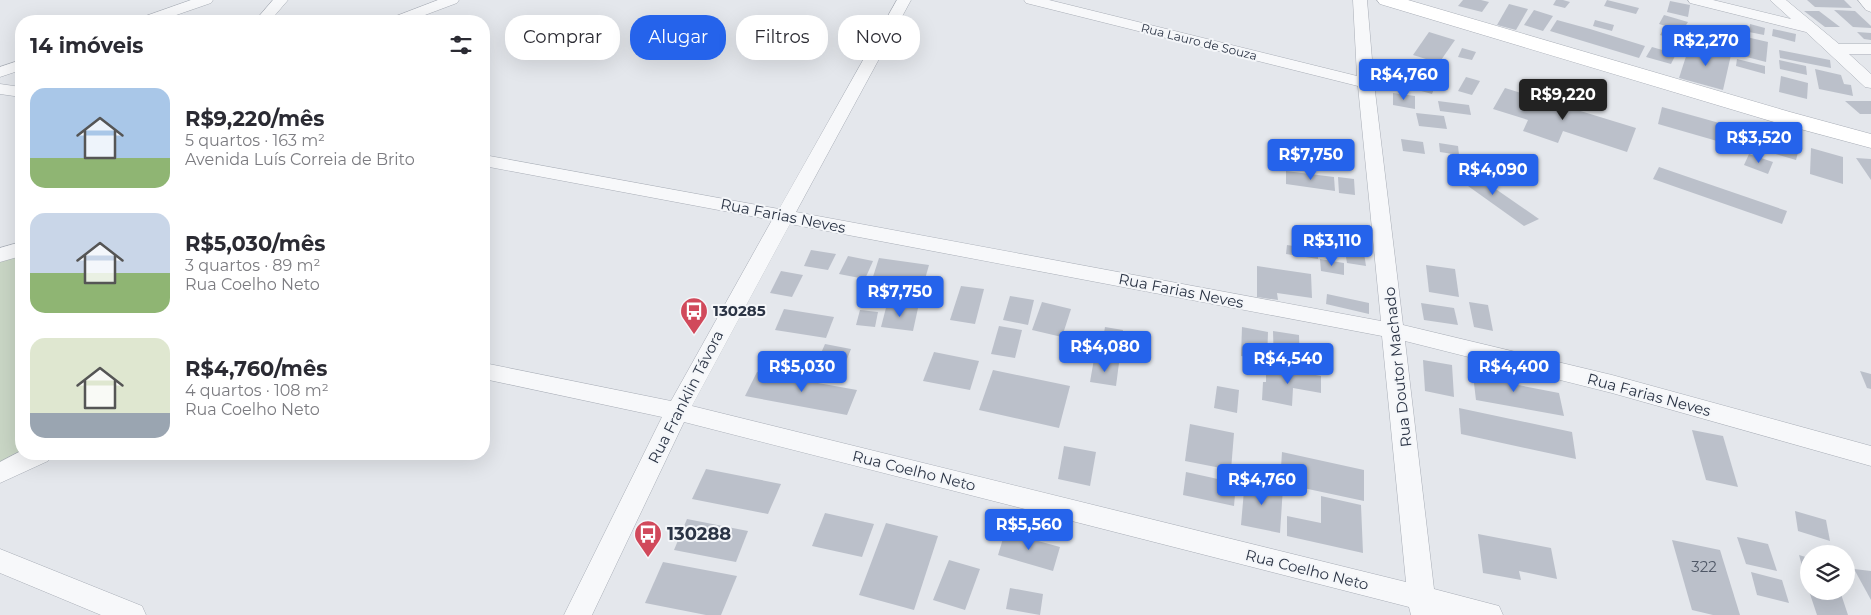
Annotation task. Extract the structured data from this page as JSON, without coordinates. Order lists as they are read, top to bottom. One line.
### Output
{"streets":{"street":["Rua Lauro de Souza","Rua Farias Neves","Rua Doutor Machado","Rua Franklin Távora","Rua Coelho Neto"]},"crossings":[["Rua Lauro de Souza","Rua Doutor Machado"],["Rua Farias Neves","Rua Doutor Machado"],["Rua Farias Neves","Rua Franklin Távora"],["Rua Doutor Machado","Rua Coelho Neto"],["Rua Franklin Távora","Rua Coelho Neto"]],"places":{"bus stop":["130285","130288"]},"house_numbers":["322"],"page":{"chip":["Comprar","Alugar","Filtros","Novo"],"heading":"14 imóveis","price":["R$2,270","R$4,760","R$9,220","R$3,520","R$7,750","R$4,090","R$3,110","R$7,750","R$4,080","R$4,540","R$5,030","R$4,400","R$4,760","R$5,560"],"list":[{"name":"R$9,220/mês","note":"5 quartos · 163 m² · Avenida Luís Correia de Brito"},{"name":"R$5,030/mês","note":"3 quartos · 89 m² · Rua Coelho Neto"},{"name":"R$4,760/mês","note":"4 quartos · 108 m² · Rua Coelho Neto"}]}}
